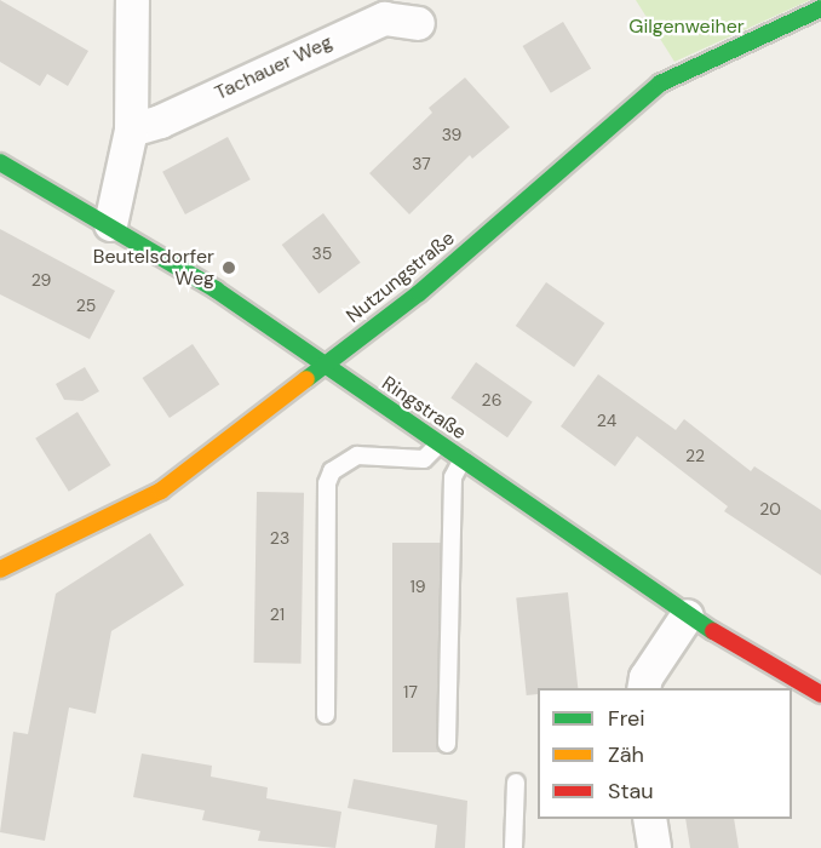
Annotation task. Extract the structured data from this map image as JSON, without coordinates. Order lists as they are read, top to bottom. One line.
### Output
{"streets":{"street":["Tachauer Weg","Nutzungstraße","Ringstraße"]},"crossings":[["Nutzungstraße","Ringstraße"]],"parks":["Gilgenweiher"],"places":["Beutelsdorfer Weg"],"house_numbers":["39","37","35","29","25","26","24","22","20","23","19","21","17"],"legend":["Frei","Zäh","Stau"]}
